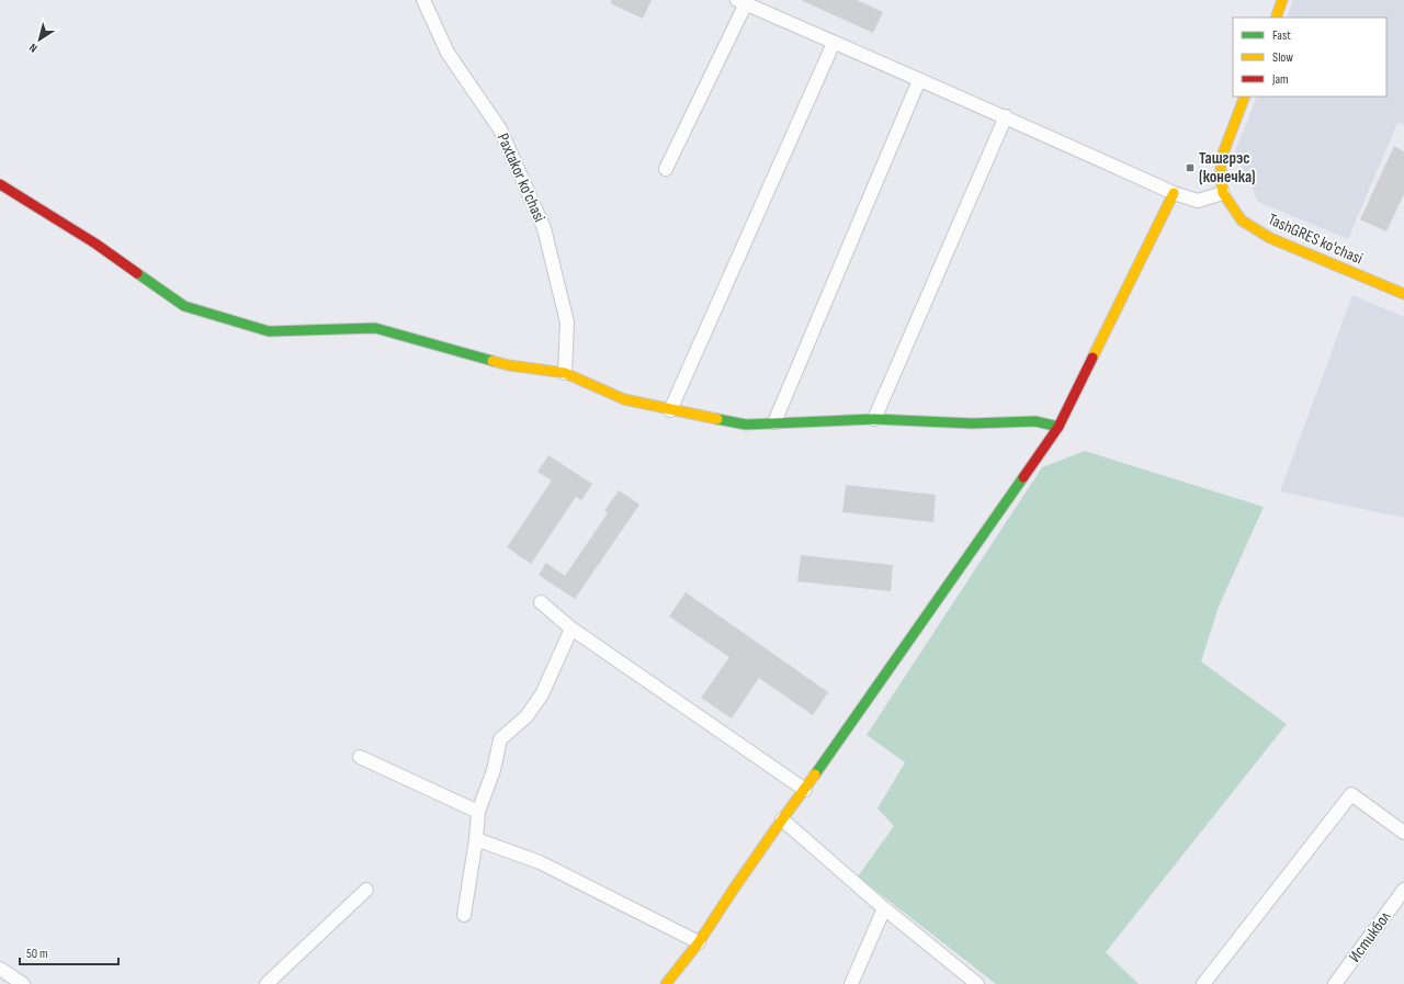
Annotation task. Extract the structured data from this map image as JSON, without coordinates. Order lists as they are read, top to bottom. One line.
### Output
{"streets":{"street":["Paxtakor ko'chasi","TashGRES ko'chasi","Истикбол"]},"places":{"transit":["Ташгрэс (конечка)"]},"legend":["Fast","Slow","Jam"],"scale_bar":"50 m","north":"bottom left"}
